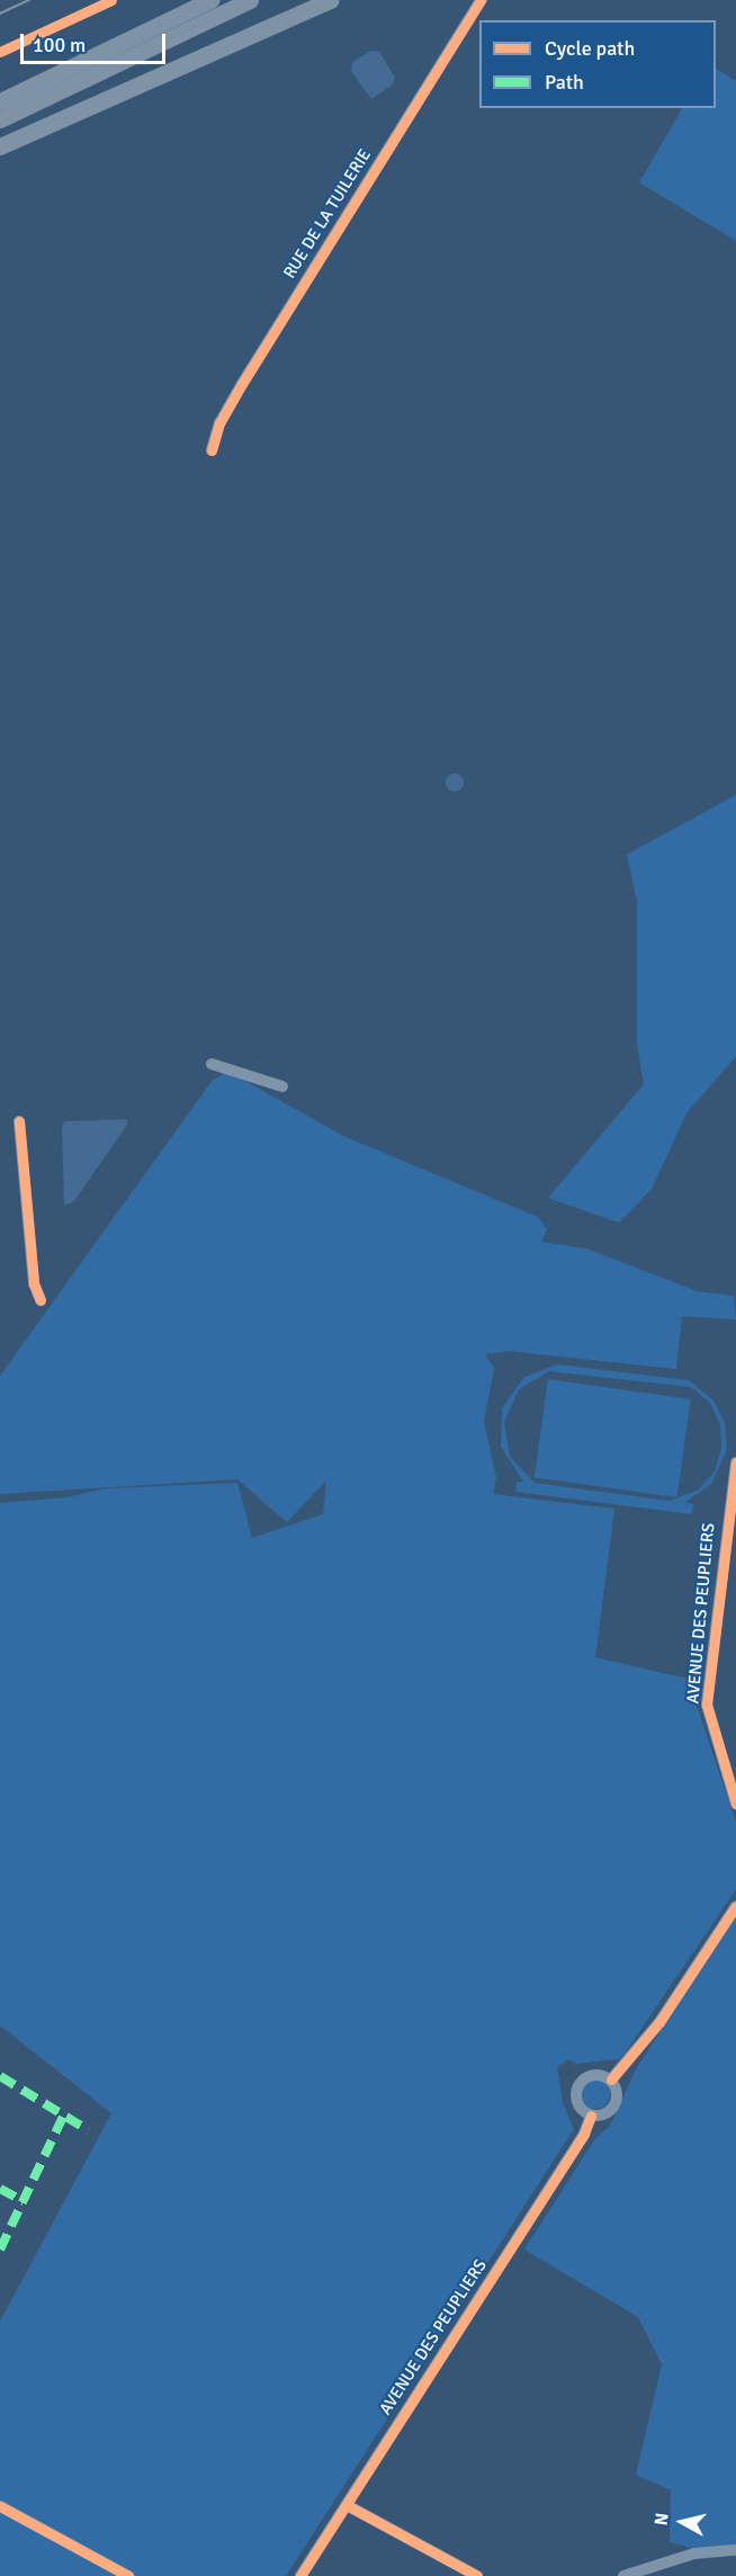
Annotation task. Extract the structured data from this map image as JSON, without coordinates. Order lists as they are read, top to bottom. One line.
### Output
{"streets":{"street":["RUE DE LA TUILERIE","AVENUE DES PEUPLIERS"]},"legend":["Cycle path","Path"],"scale_bar":"100 m","north":"left"}
